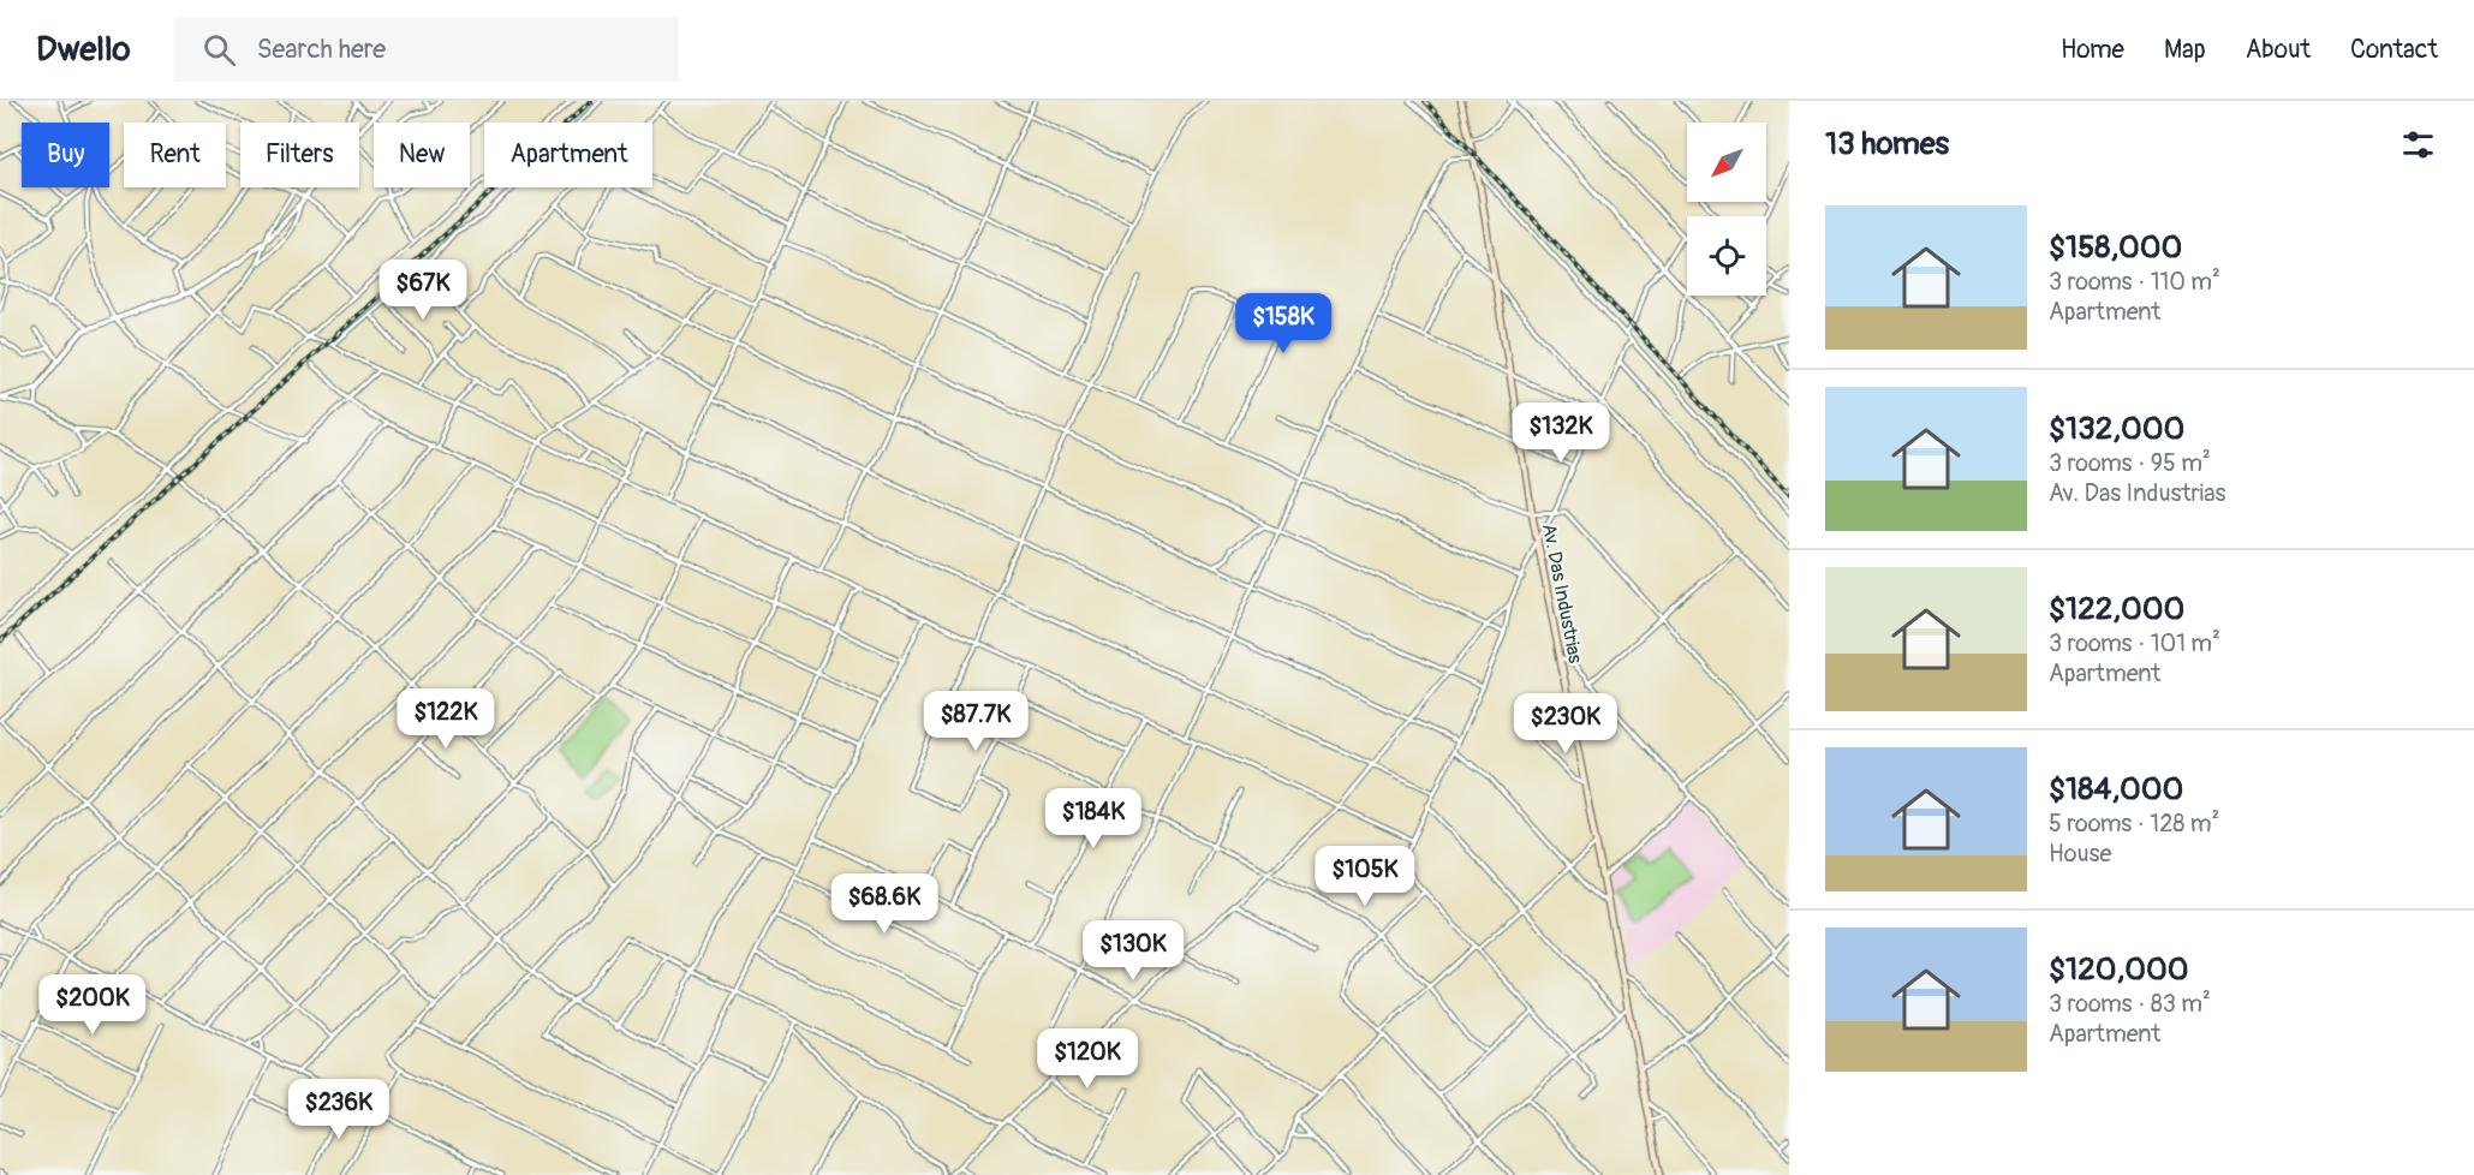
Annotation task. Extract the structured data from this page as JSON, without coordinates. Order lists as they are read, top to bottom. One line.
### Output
{"streets":{"main road":["Av. Das Industrias"]},"north":"bottom left","page":{"header":"Dwello","search":"Search here","nav":["Home","Map","About","Contact"],"heading":"13 homes","chip":["Buy","Rent","Filters","New","Apartment"],"list":[{"name":"$158,000","note":"3 rooms · 110 m² · Apartment"},{"name":"$132,000","note":"3 rooms · 95 m² · Av. Das Industrias"},{"name":"$122,000","note":"3 rooms · 101 m² · Apartment"},{"name":"$184,000","note":"5 rooms · 128 m² · House"},{"name":"$120,000","note":"3 rooms · 83 m² · Apartment"}],"price":["$67K","$158K","$132K","$122K","$87.7K","$230K","$184K","$105K","$68.6K","$130K","$200K","$120K","$236K"]}}
